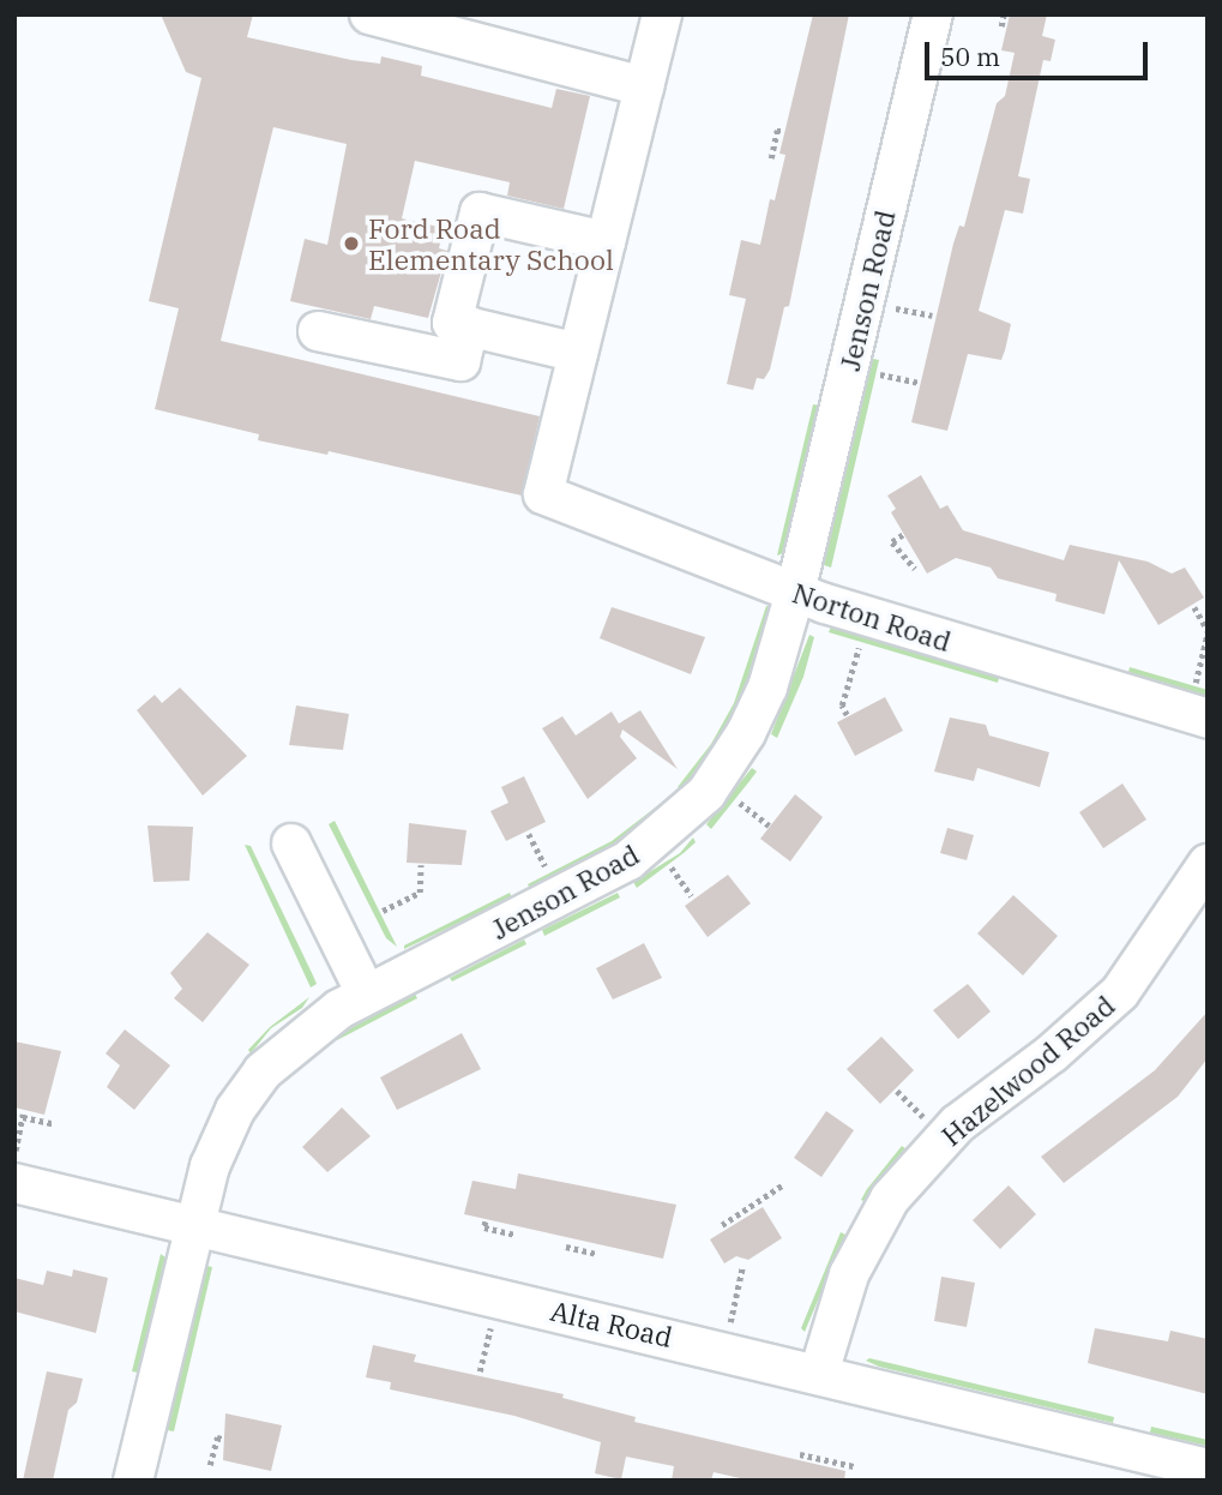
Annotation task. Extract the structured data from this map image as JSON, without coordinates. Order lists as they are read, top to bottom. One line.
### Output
{"streets":{"street":["Jenson Road","Norton Road","Hazelwood Road","Alta Road"]},"crossings":[["Jenson Road","Norton Road"],["Jenson Road","Alta Road"],["Hazelwood Road","Alta Road"]],"places":["Ford Road Elementary School"],"scale_bar":"50 m"}
